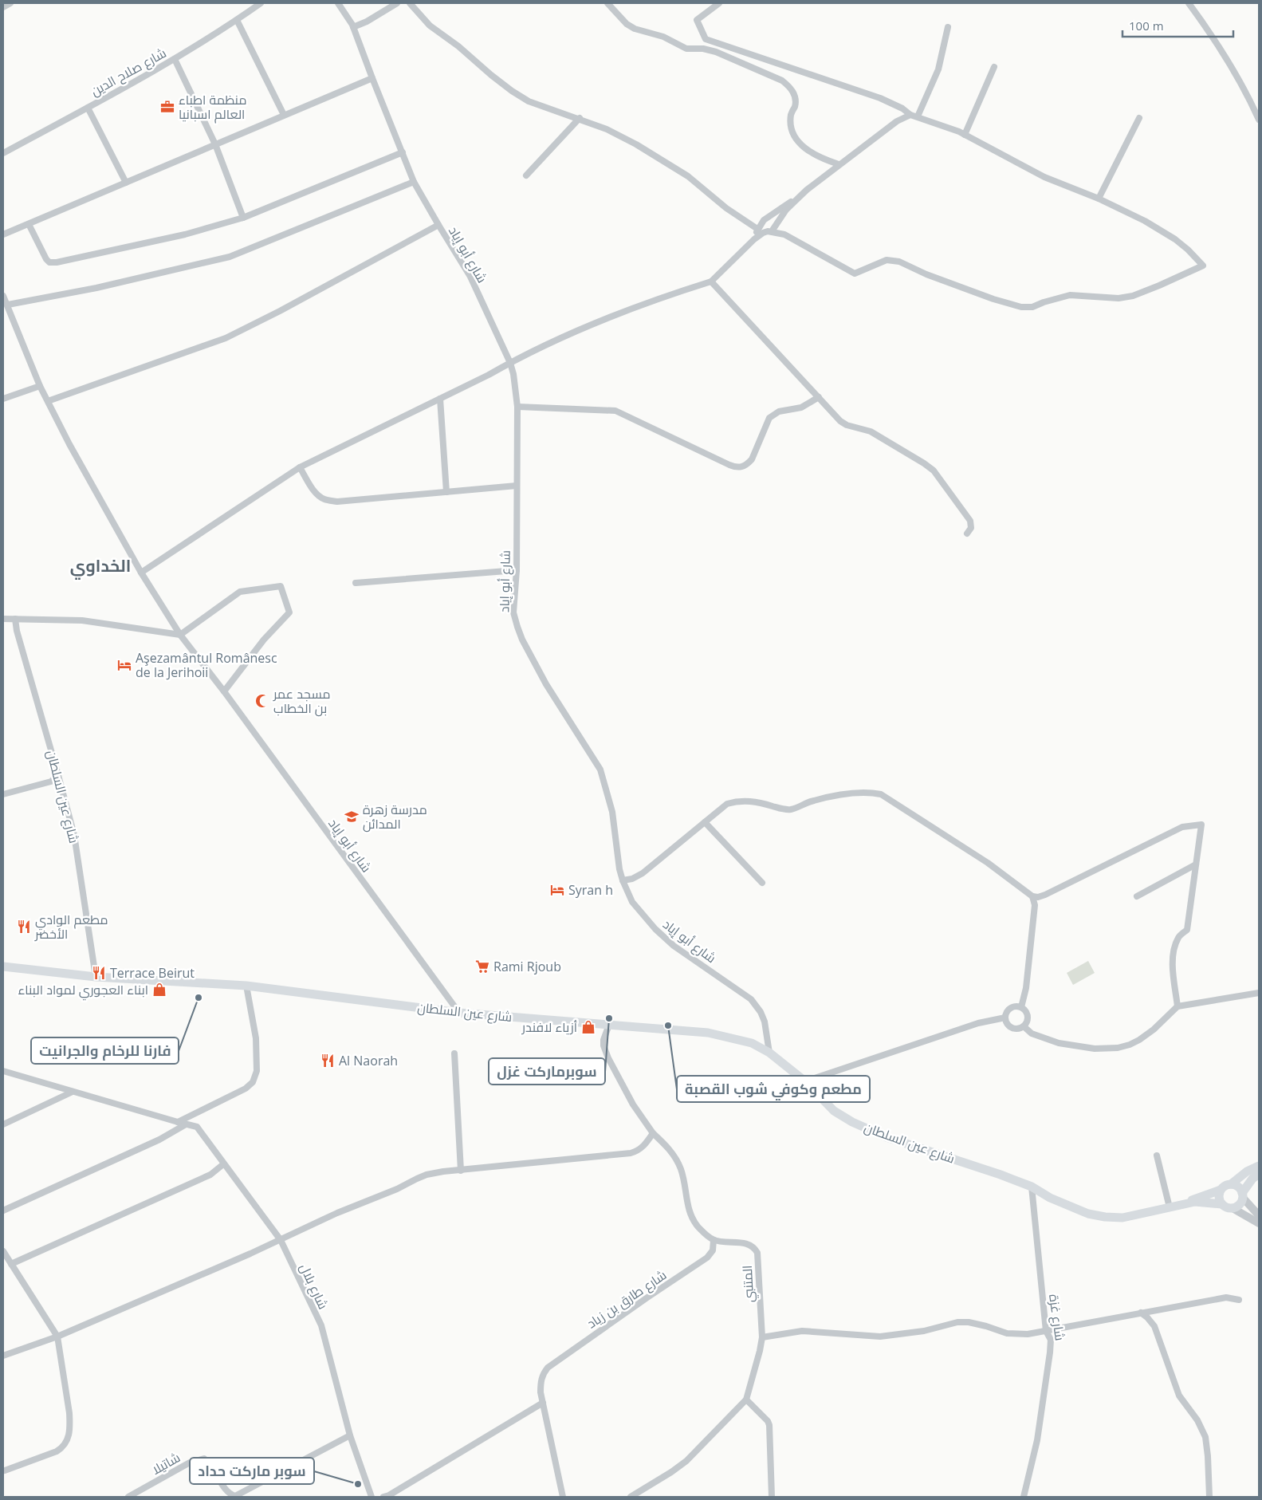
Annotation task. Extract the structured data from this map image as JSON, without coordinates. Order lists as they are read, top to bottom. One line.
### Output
{"streets":{"main road":["شارع عين السلطان"],"street":["شارع صلاح الدين","شارع أبو إياد","المتنبي","شارع بلال","شارع طارق بن زياد","شارع غزة","شاتيلا"]},"crossings":[["شارع أبو إياد","شارع عين السلطان"],["شارع عين السلطان","شارع غزة"],["المتنبي","شارع طارق بن زياد"],["شارع بلال","شاتيلا"]],"districts":["الخداوي"],"places":{"office":["منظمة اطباء العالم اسبانيا"],"hotel":["Aşezamântul Românesc de la Jerihoii","Syran h"],"mosque":["مسجد عمر بن الخطاب"],"school or university":["مدرسة زهرة المدائن"],"restaurant":["مطعم الوادي الأخضر","Terrace Beirut","Al Naorah"],"supermarket":["Rami Rjoub"],"shop":["ابناء العجوري لمواد البناء","أزياء لافندر"],"other":["فارنا للرخام والجرانيت","سوبرماركت غزل","مطعم وكوفي شوب القصبة","سوبر ماركت حداد"]},"scale_bar":"100 m"}
